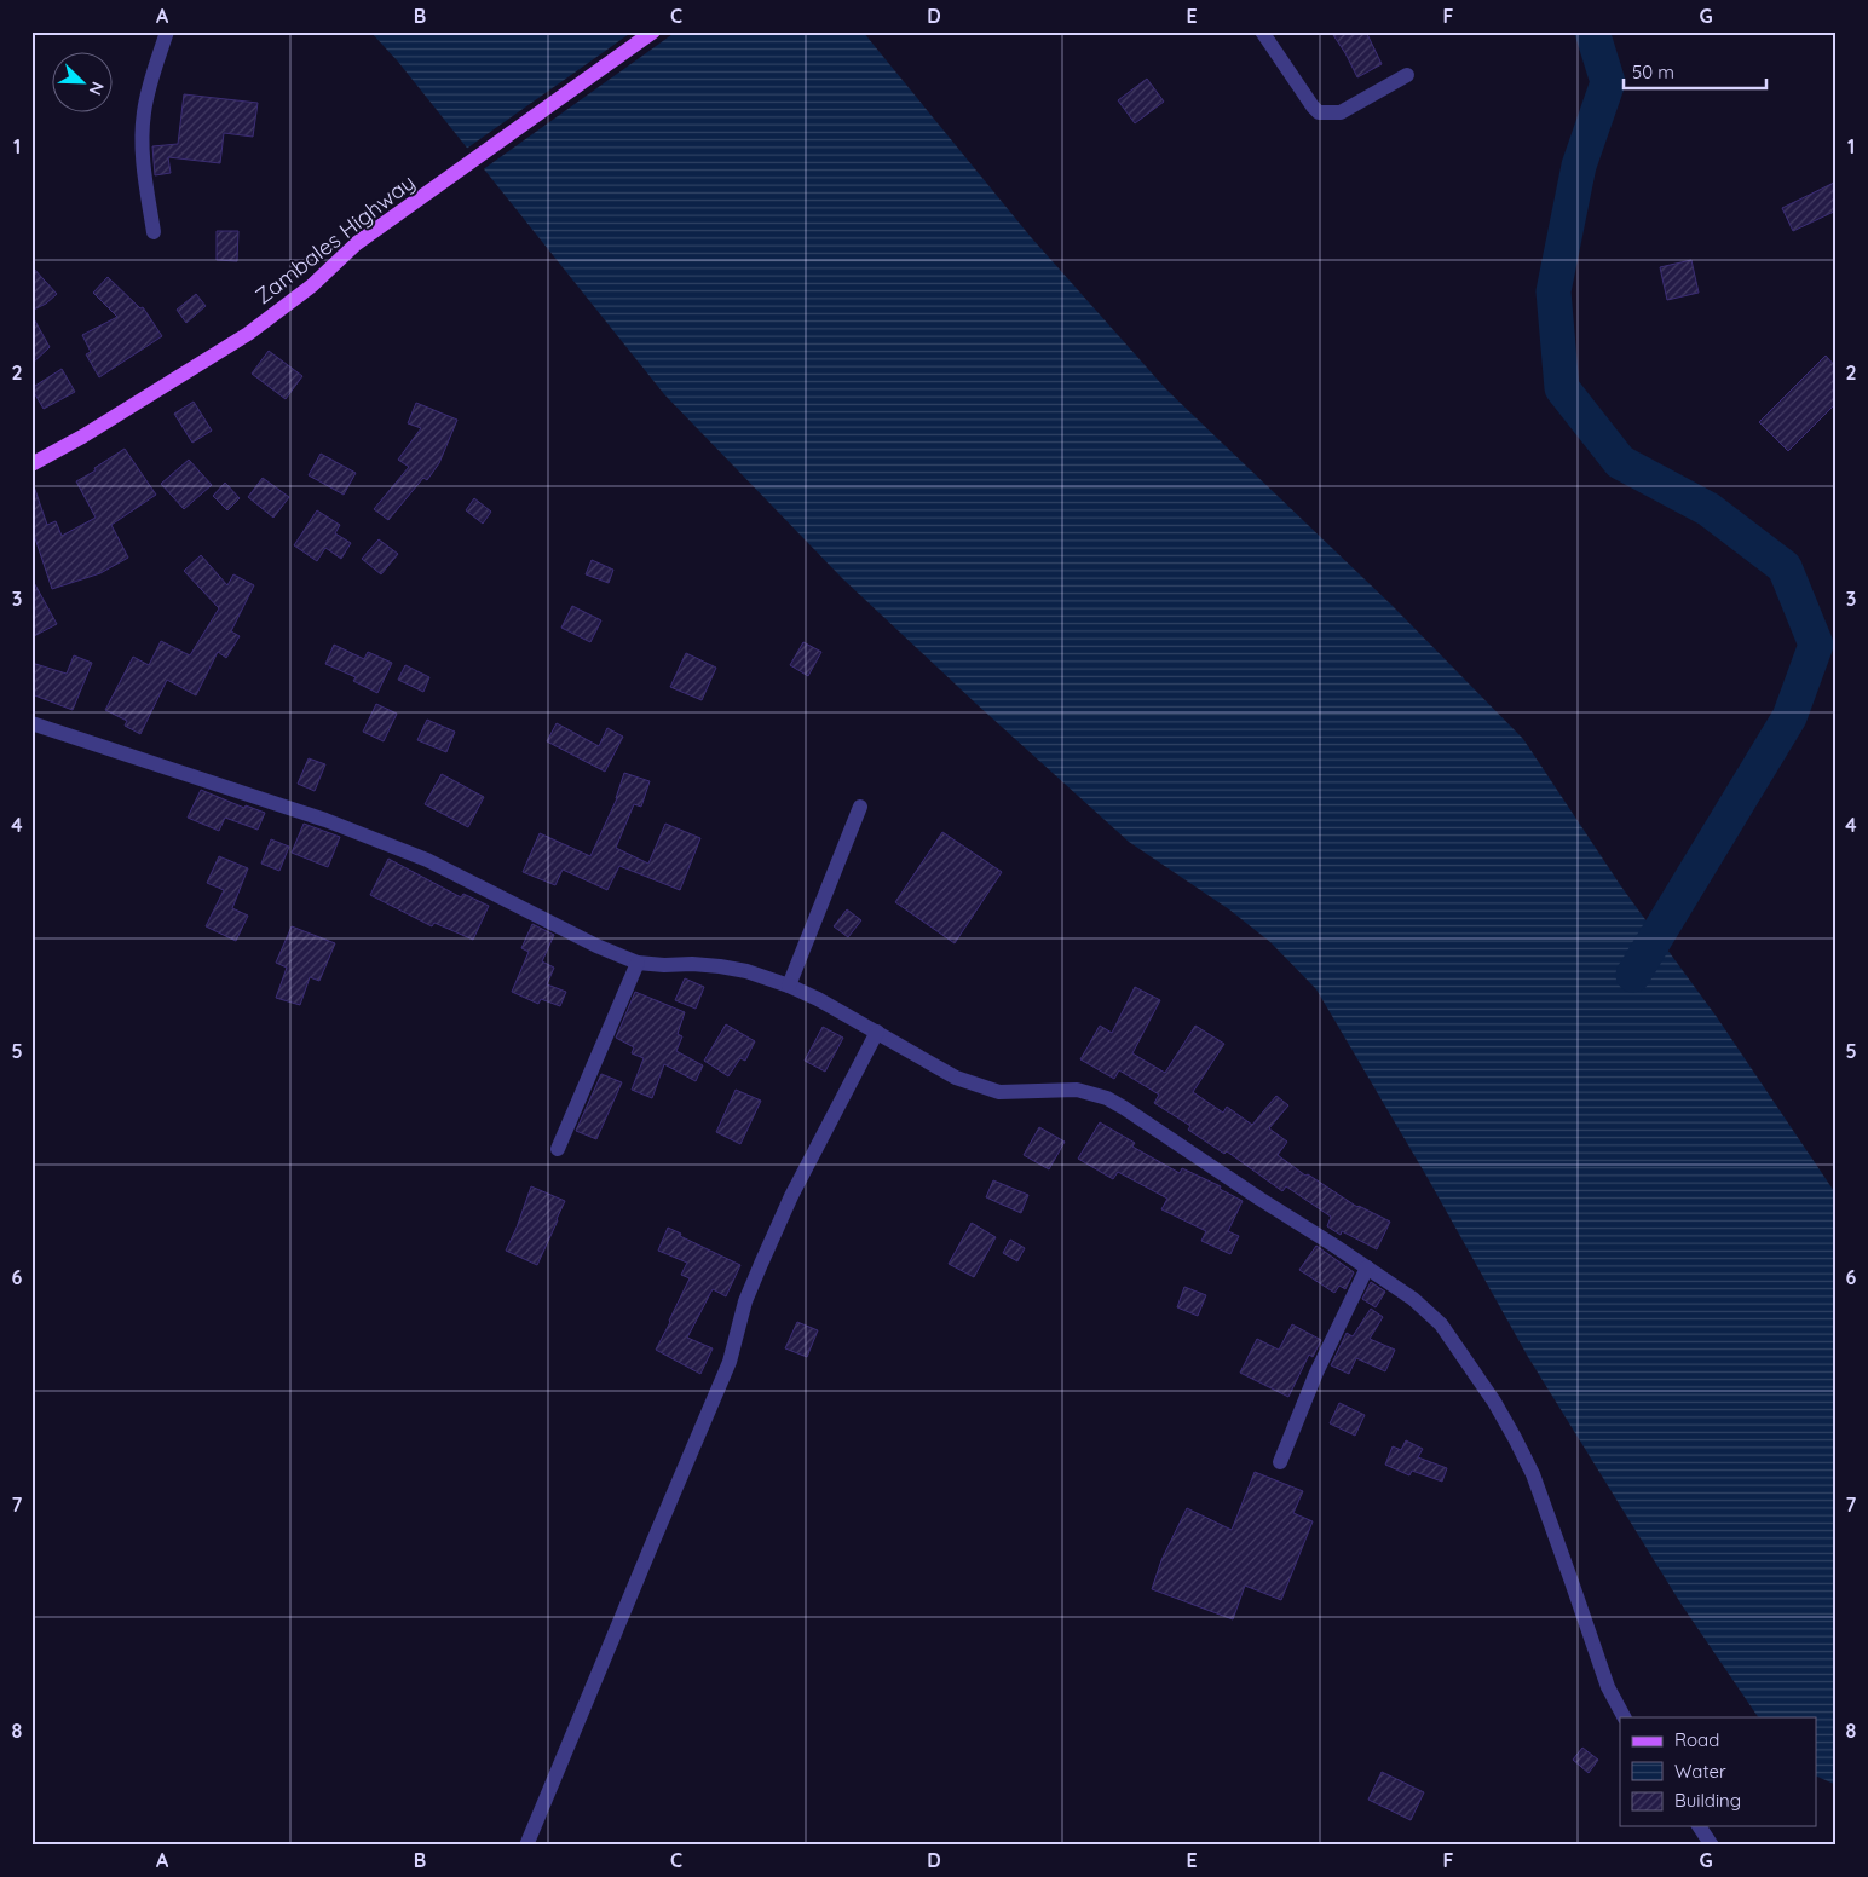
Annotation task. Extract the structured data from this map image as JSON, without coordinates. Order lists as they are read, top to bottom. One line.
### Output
{"streets":{"main road":["Zambales Highway"]},"legend":["Road","Water","Building"],"scale_bar":"50 m","north":"bottom right","grid":{"columns":["A","B","C","D","E","F","G"],"rows":["1","2","3","4","5","6","7","8"]}}
